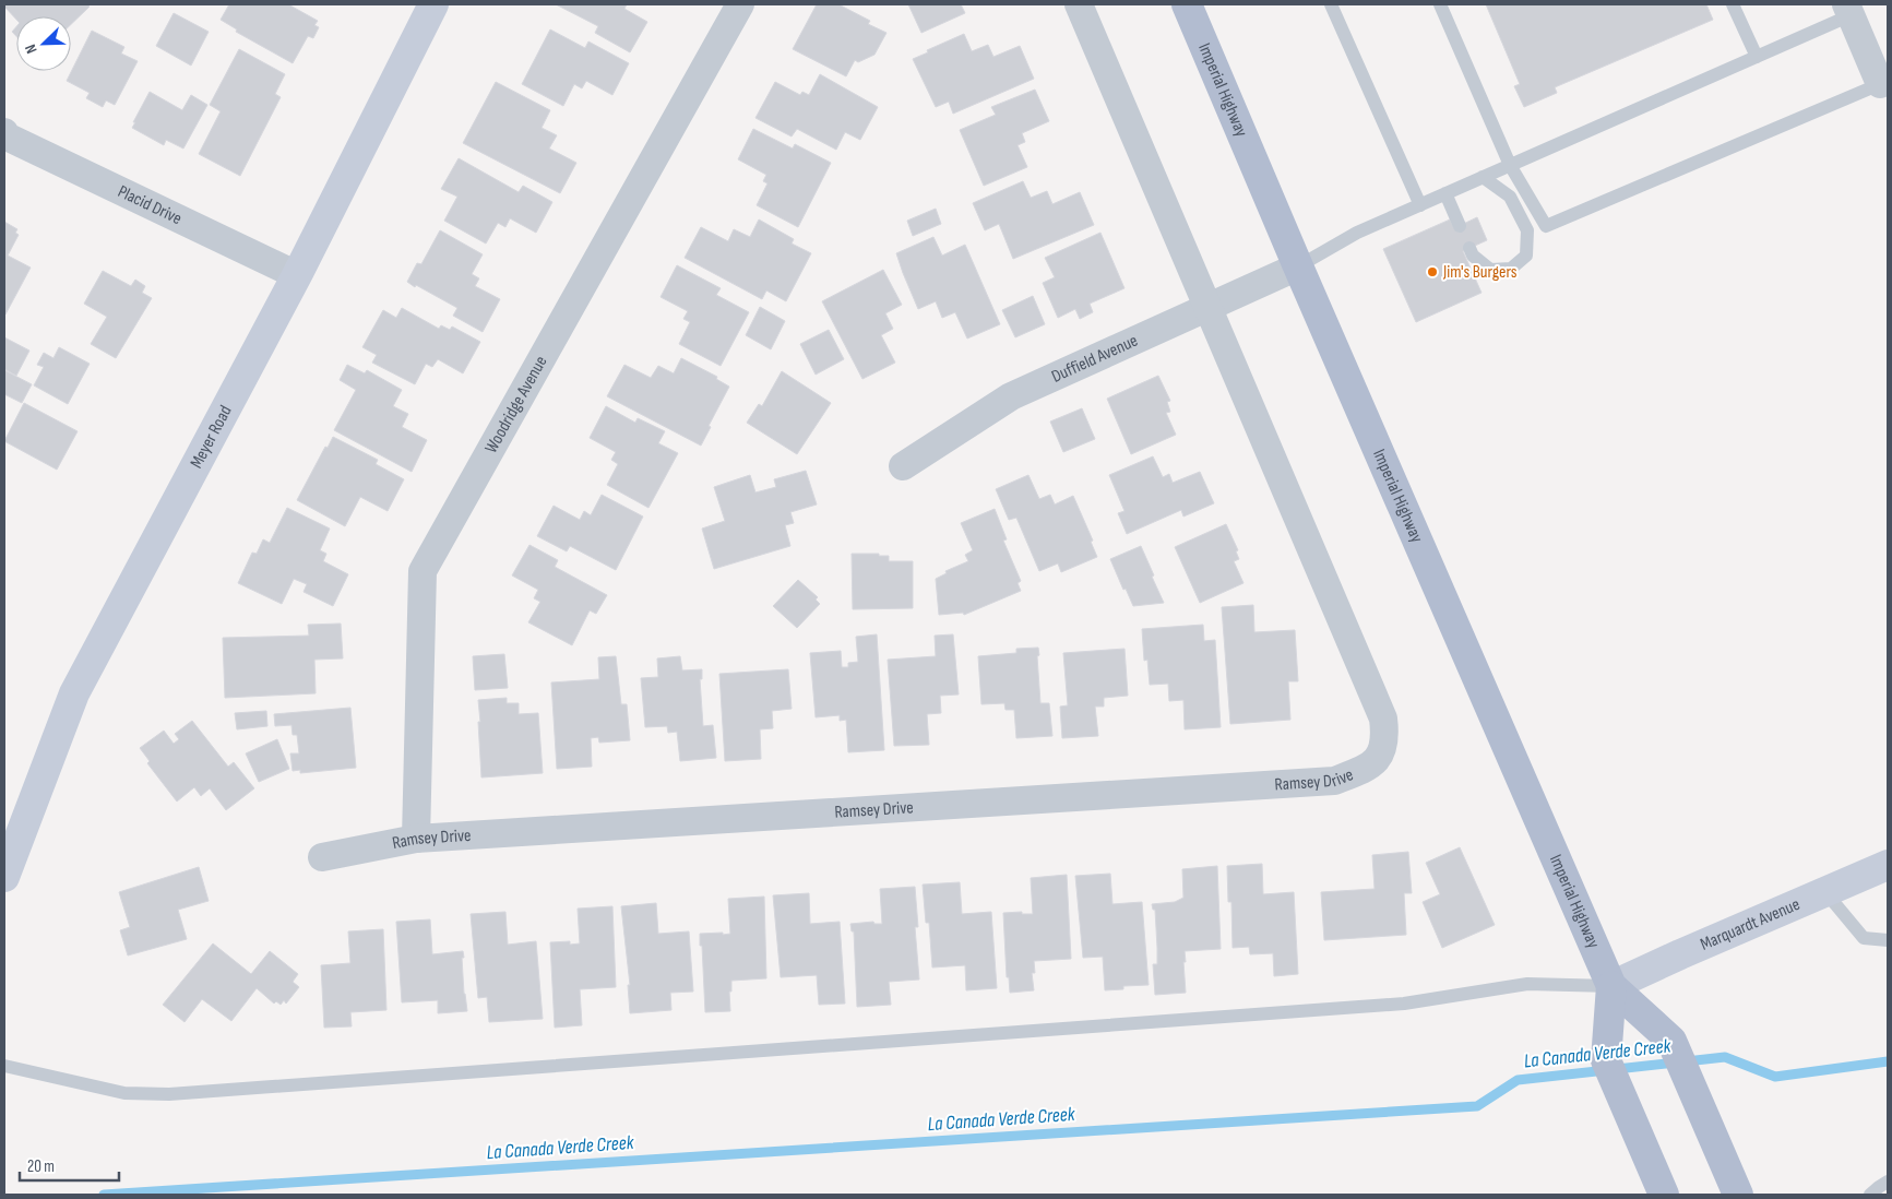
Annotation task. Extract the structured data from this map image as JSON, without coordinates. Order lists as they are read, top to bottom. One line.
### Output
{"streets":{"main road":["Imperial Highway","Meyer Road","Marquardt Avenue"],"street":["Placid Drive","Duffield Avenue","Woodridge Avenue","Ramsey Drive"]},"crossings":[["Imperial Highway","Duffield Avenue"],["Imperial Highway","Marquardt Avenue"],["Placid Drive","Meyer Road"],["Duffield Avenue","Ramsey Drive"],["Woodridge Avenue","Ramsey Drive"]],"water":["La Canada Verde Creek"],"places":["Jim's Burgers"],"scale_bar":"20 m","north":"bottom left"}
